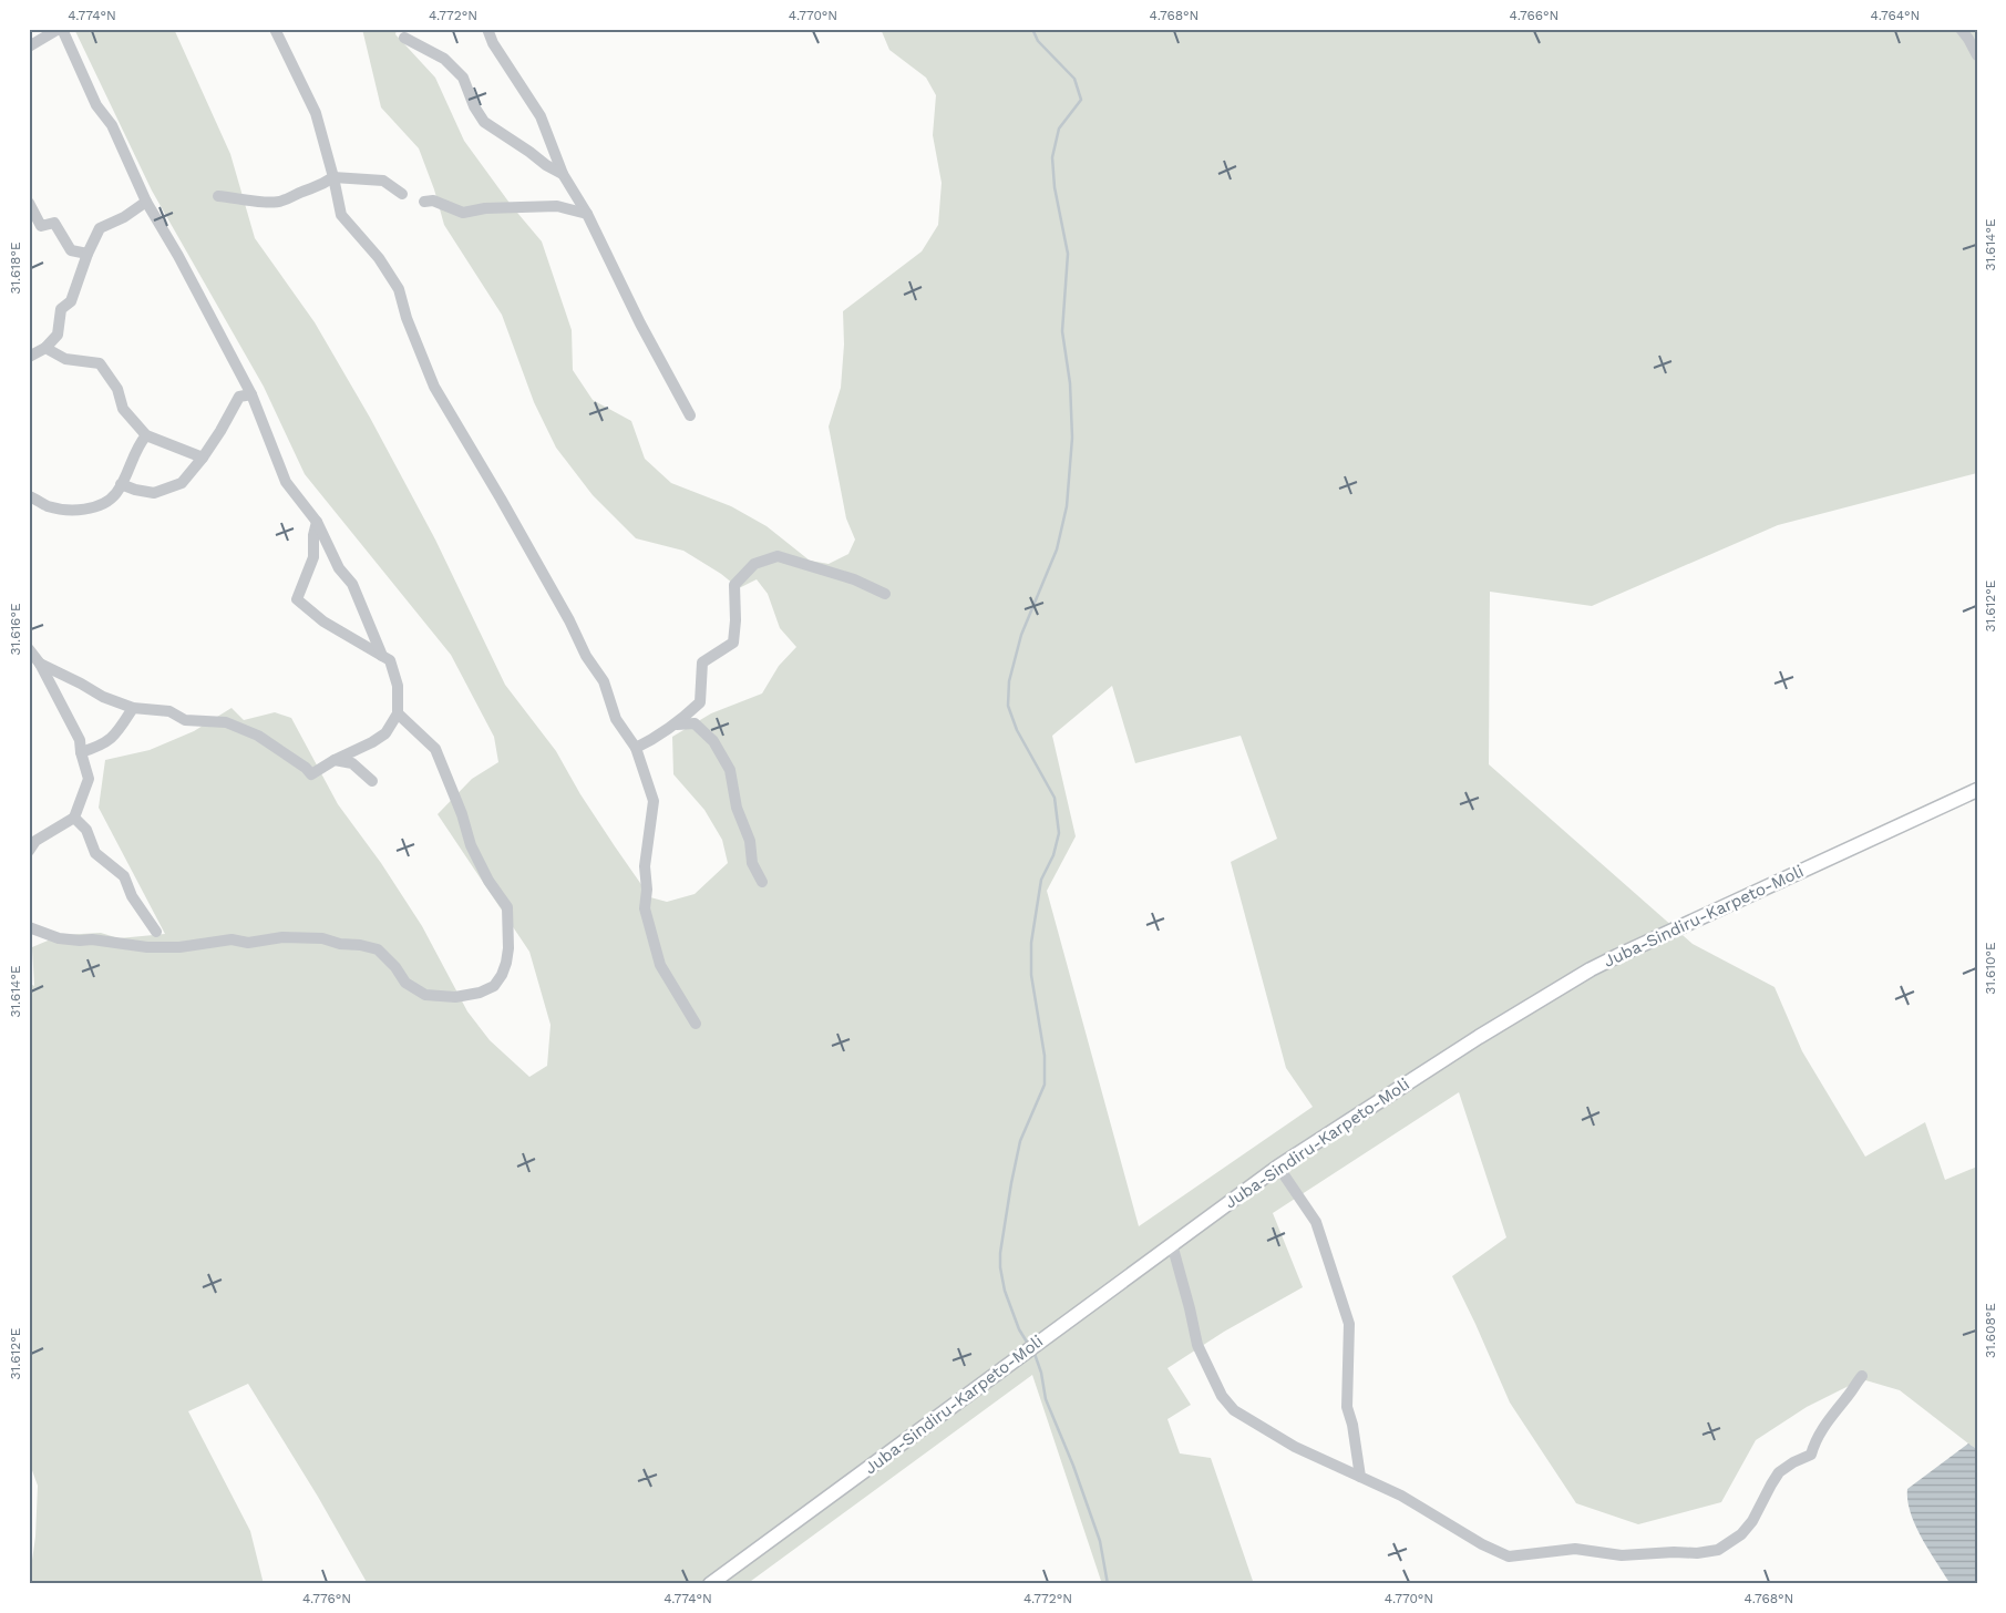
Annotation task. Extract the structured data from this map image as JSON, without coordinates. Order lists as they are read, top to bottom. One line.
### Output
{"streets":{"main road":["Juba-Sindiru-Karpeto-Moli"]},"coordinates":["4.774°N","4.772°N","4.770°N","4.768°N","4.766°N","4.764°N","31.614°E","31.618°E","31.612°E","31.616°E","31.610°E","31.608°E","4.776°N"]}
